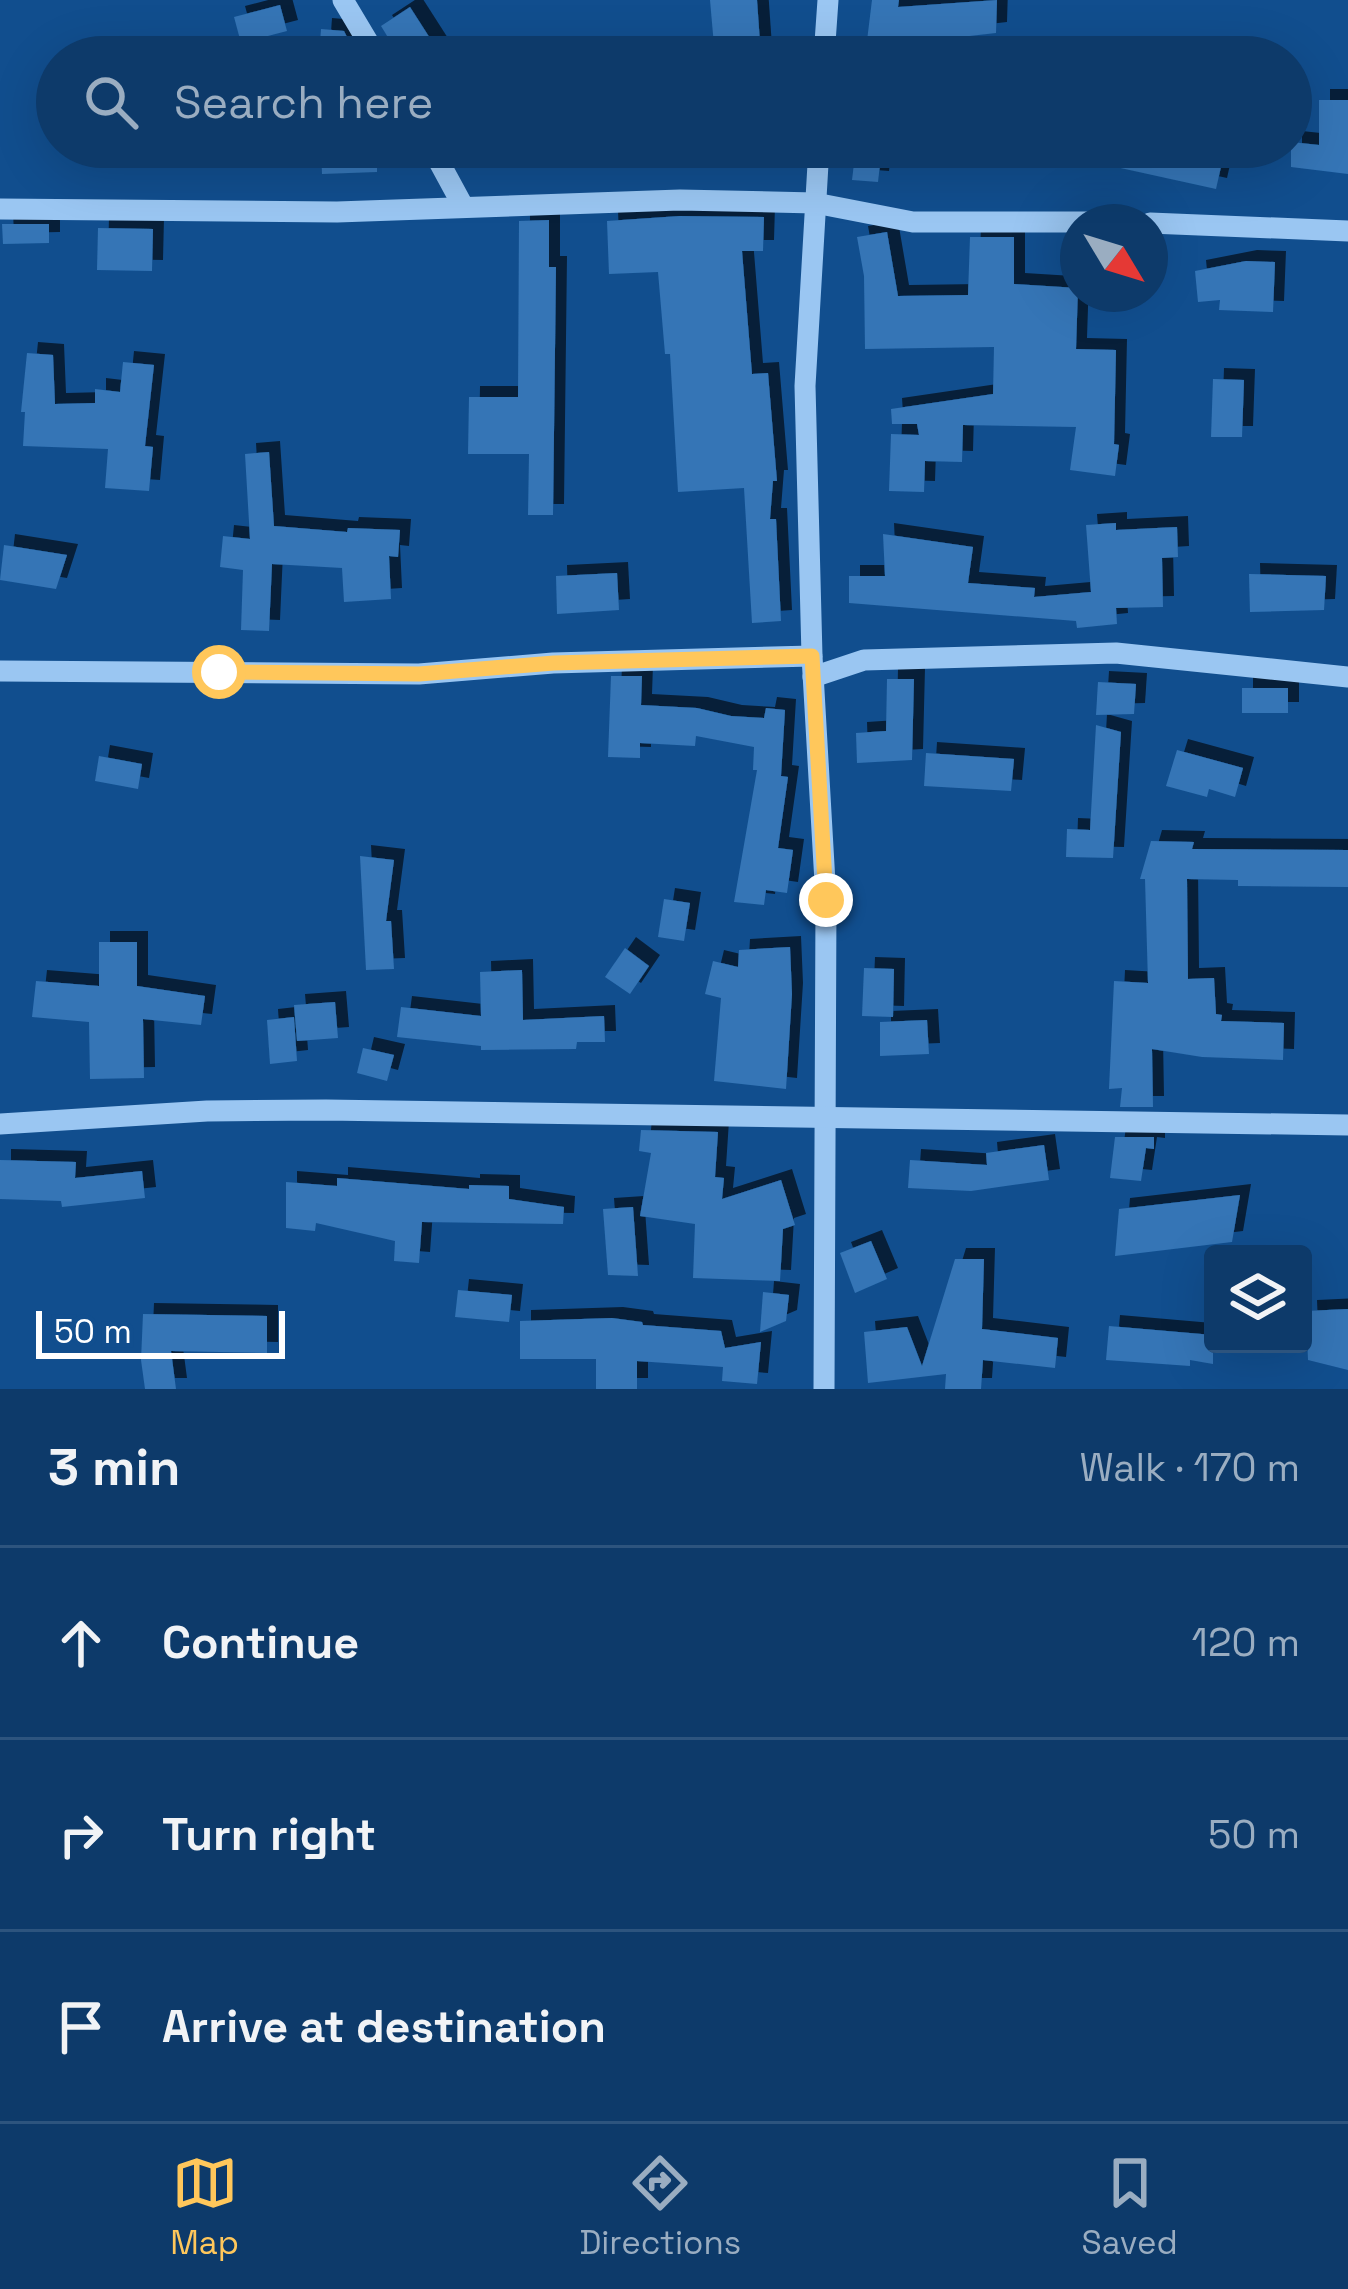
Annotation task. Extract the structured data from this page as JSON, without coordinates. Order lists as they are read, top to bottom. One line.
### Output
{"scale_bar":"50 m","north":"bottom right","page":{"search":"Search here","scale":"50 m","heading":["3 min","Walk · 170 m"],"list":[["Continue","120 m"],["Turn right","50 m"],"Arrive at destination"],"nav":["Map","Directions","Saved"]}}
